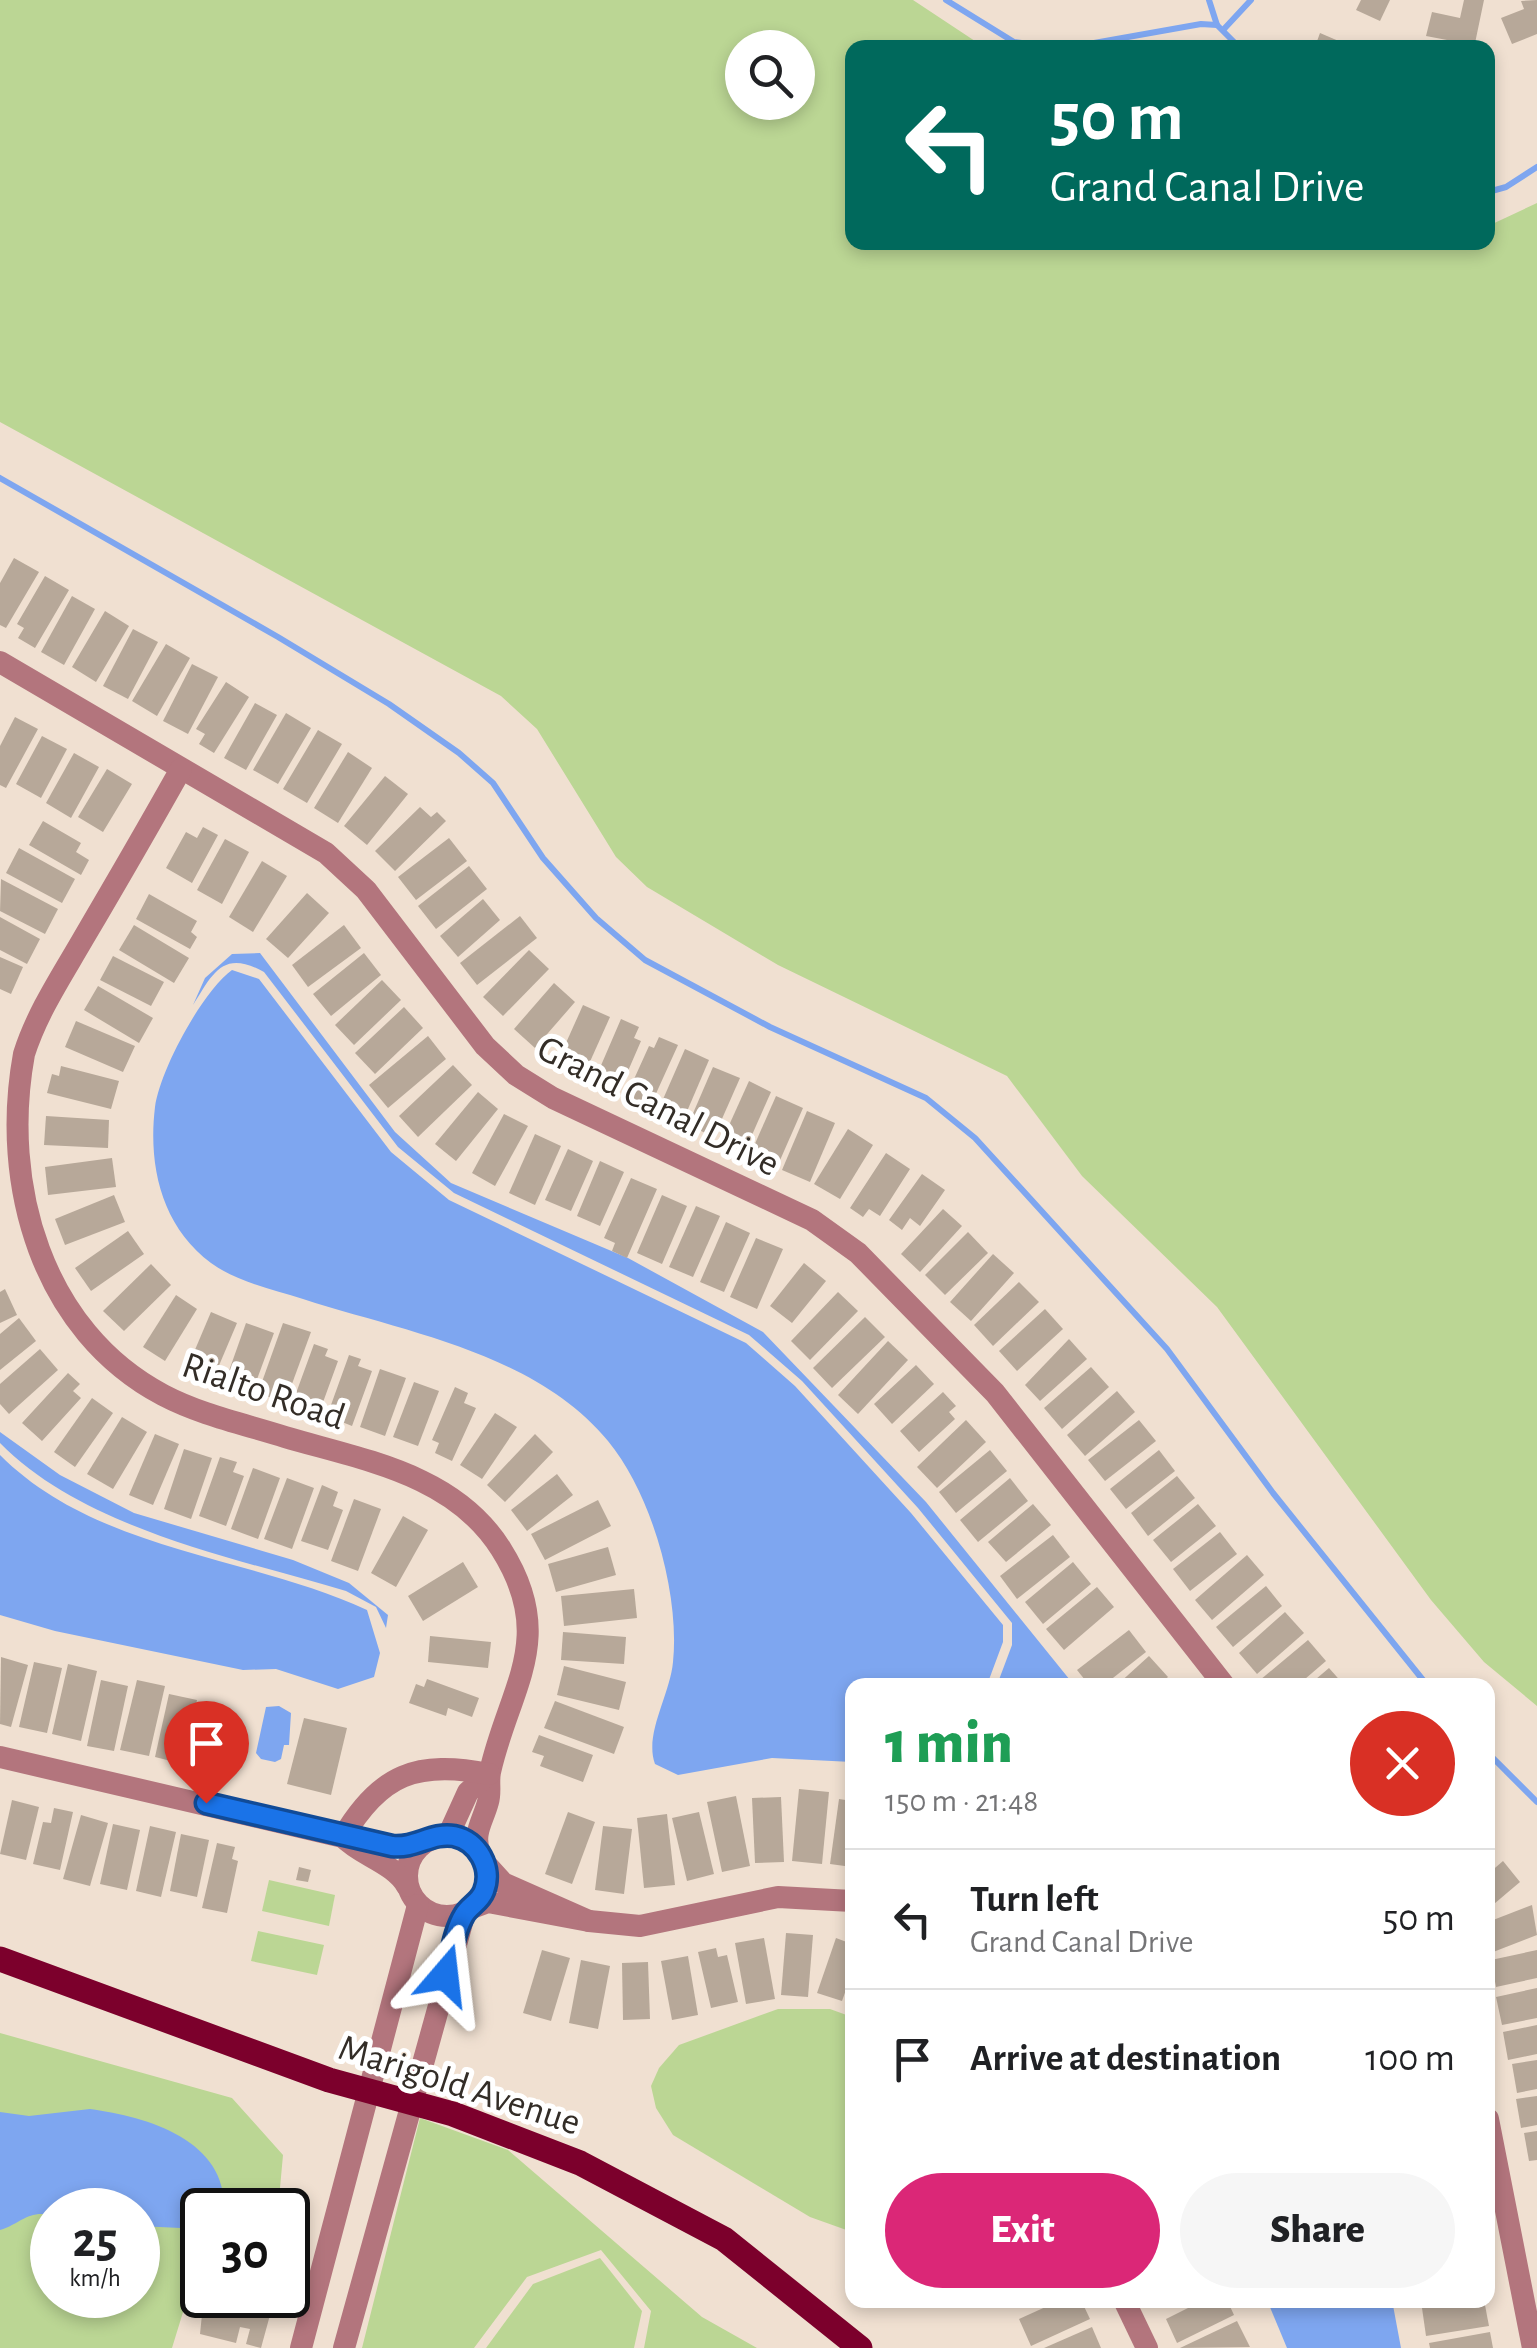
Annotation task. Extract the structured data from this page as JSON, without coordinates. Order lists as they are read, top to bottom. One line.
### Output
{"streets":{"main road":["Marigold Avenue"],"street":["Grand Canal Drive","Rialto Road"]},"crossings":[["Grand Canal Drive","Rialto Road"]],"page":{"turn":["50 m","Grand Canal Drive"],"heading":["1 min","150 m · 21:48"],"list":[{"name":"Turn left","note":"Grand Canal Drive","value":"50 m"},{"name":"Arrive at destination","value":"100 m"}],"buttons":["Exit","Share"],"speed":"25 km/h","limit":"30"}}
